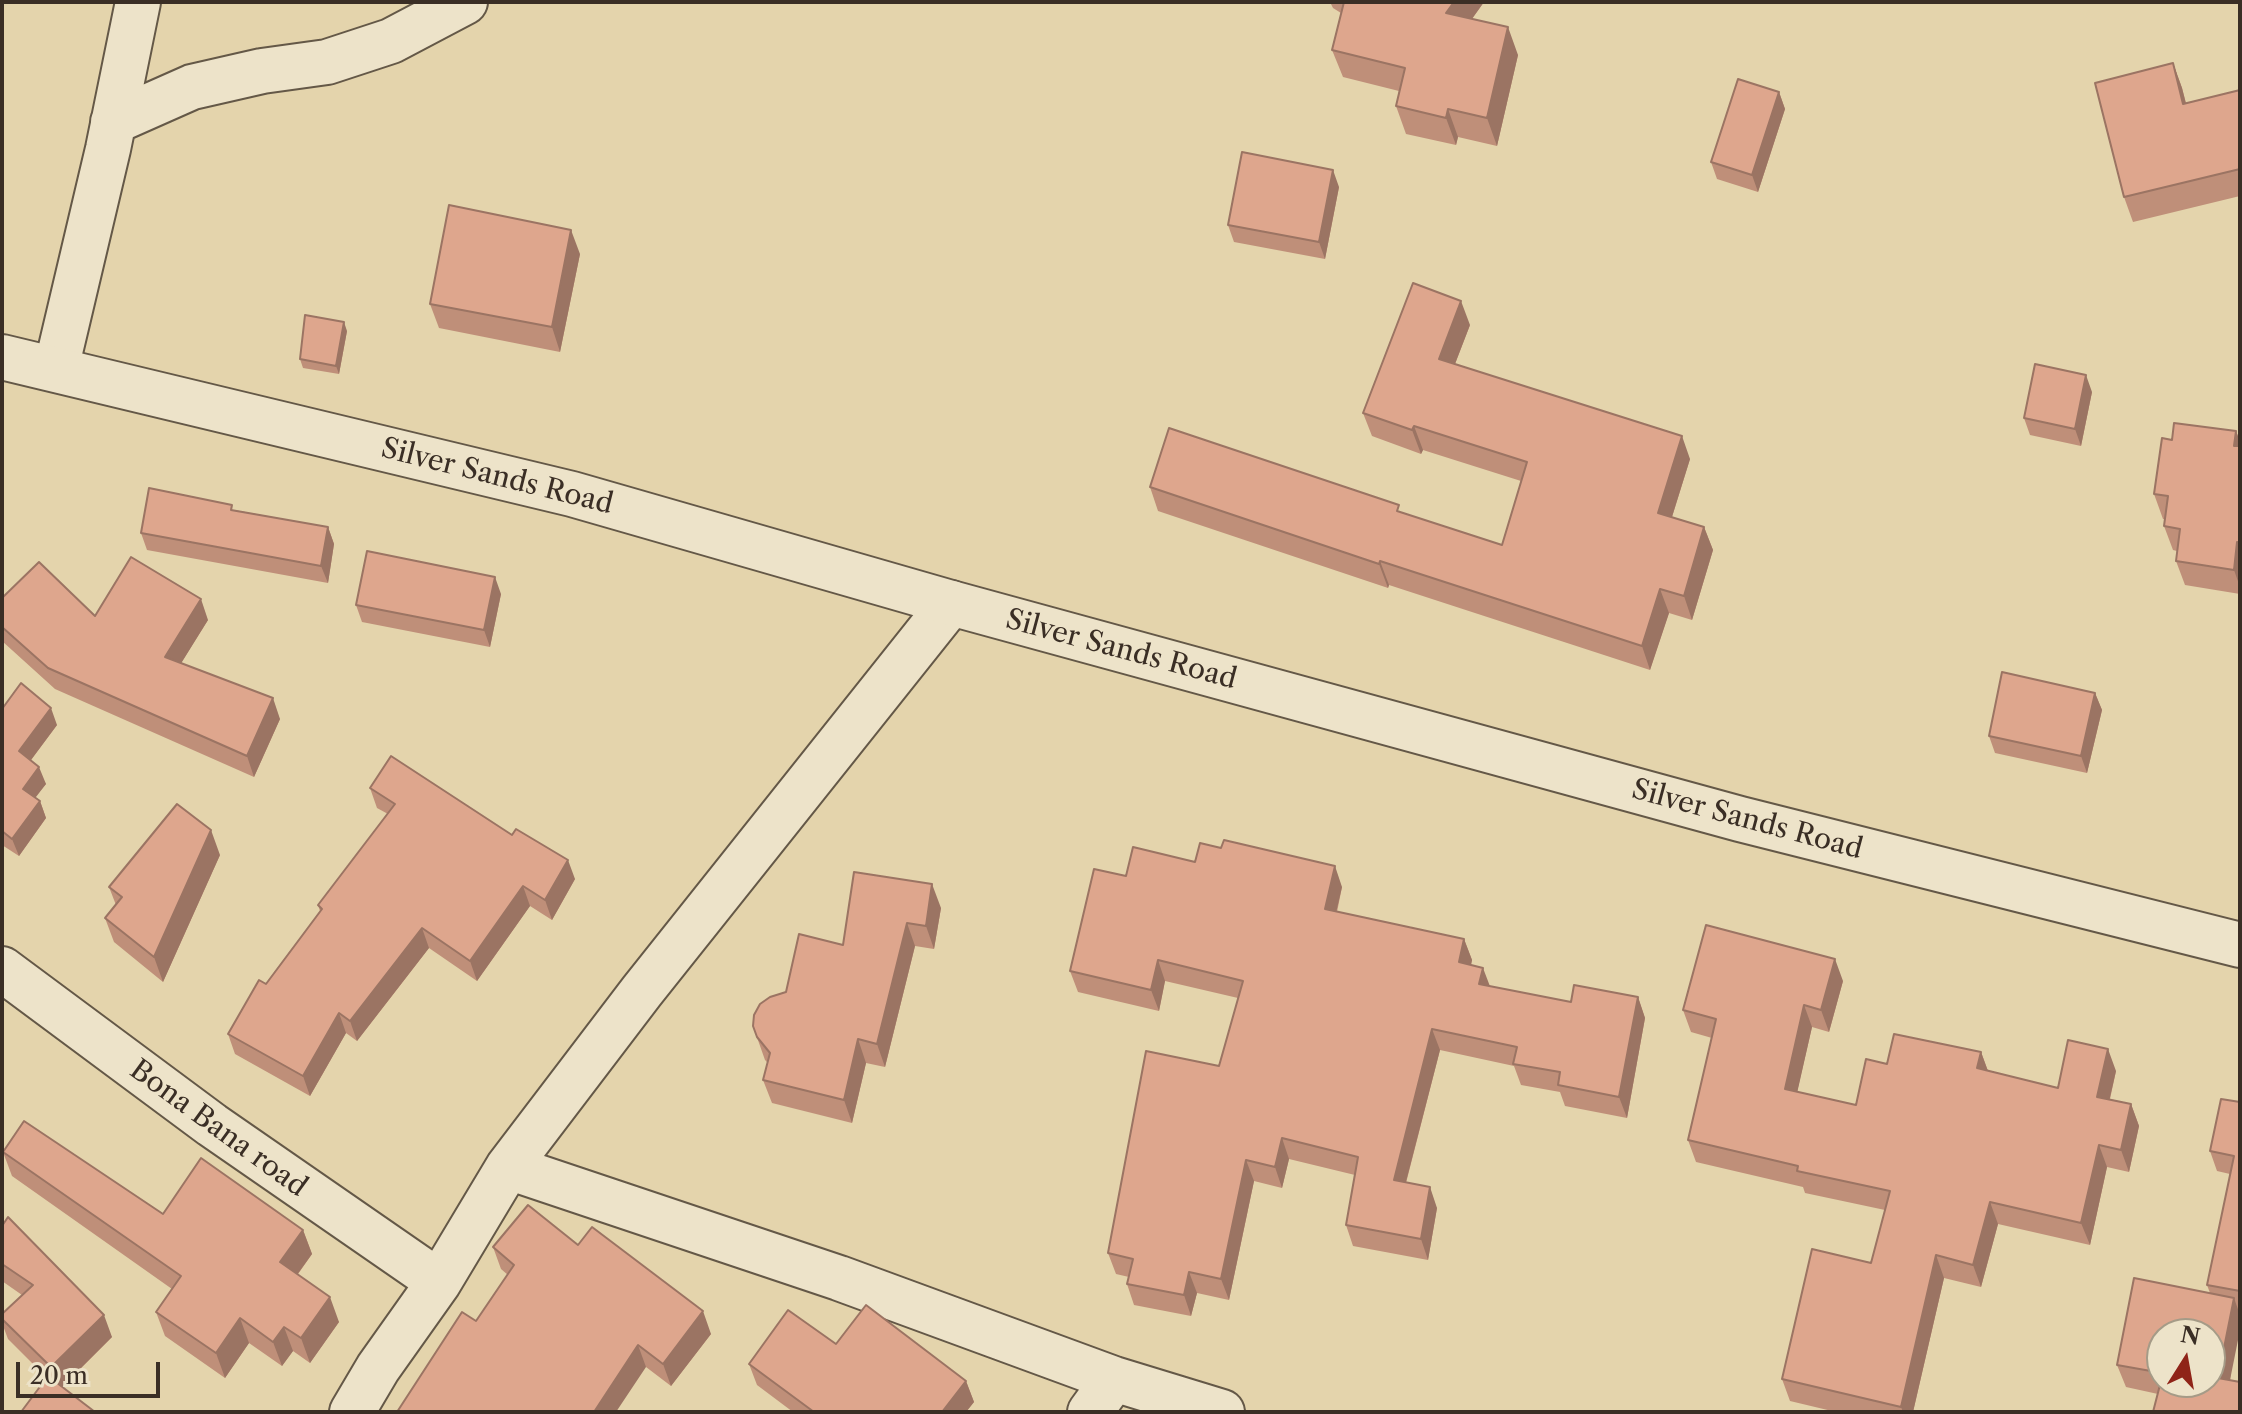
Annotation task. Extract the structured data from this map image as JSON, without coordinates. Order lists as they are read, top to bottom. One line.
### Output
{"streets":{"street":["Silver Sands Road","Bona Bana road"]},"scale_bar":"20 m","north":"top"}
